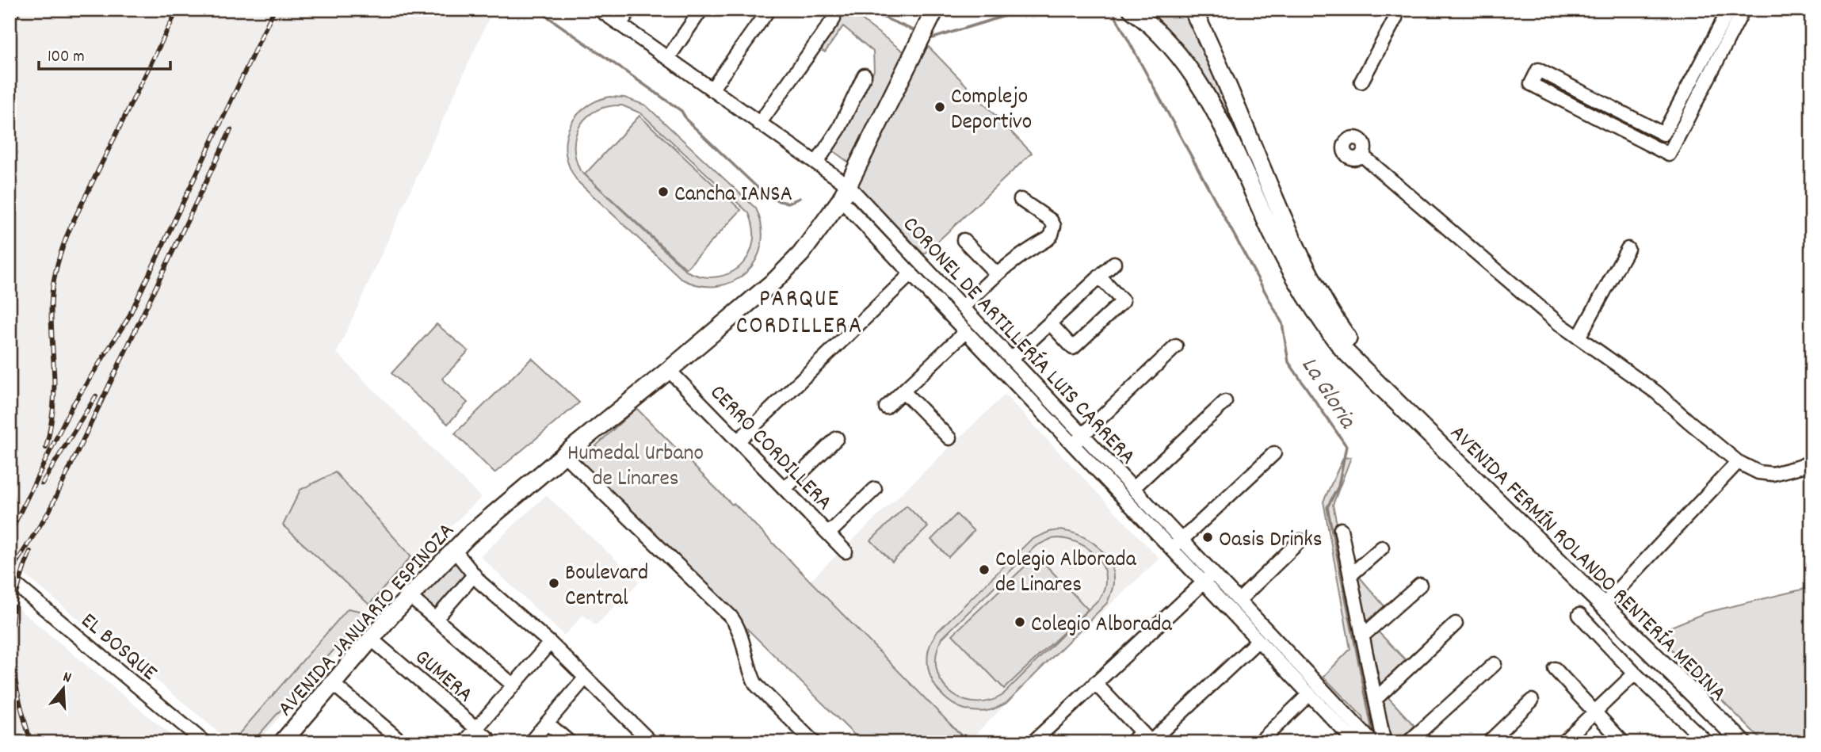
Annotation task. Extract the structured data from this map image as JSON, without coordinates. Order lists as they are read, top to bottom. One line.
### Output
{"streets":{"main road":["AVENIDA FERMÍN ROLANDO RENTERÍA MEDINA","AVENIDA JANUARIO ESPINOZA"],"street":["CORONEL DE ARTILLERÍA LUIS CARRERA","CERRO CORDILLERA","EL BOSQUE","GUMERA"]},"crossings":[["CORONEL DE ARTILLERÍA LUIS CARRERA","AVENIDA JANUARIO ESPINOZA"],["CERRO CORDILLERA","AVENIDA JANUARIO ESPINOZA"],["AVENIDA JANUARIO ESPINOZA","GUMERA"]],"districts":["PARQUE CORDILLERA"],"water":["La Gloria"],"parks":["Humedal Urbano de Linares"],"places":["Complejo Deportivo","Cancha IANSA","Oasis Drinks","Colegio Alborada de Linares","Boulevard Central","Colegio Alborada"],"scale_bar":"100 m","north":"top"}
